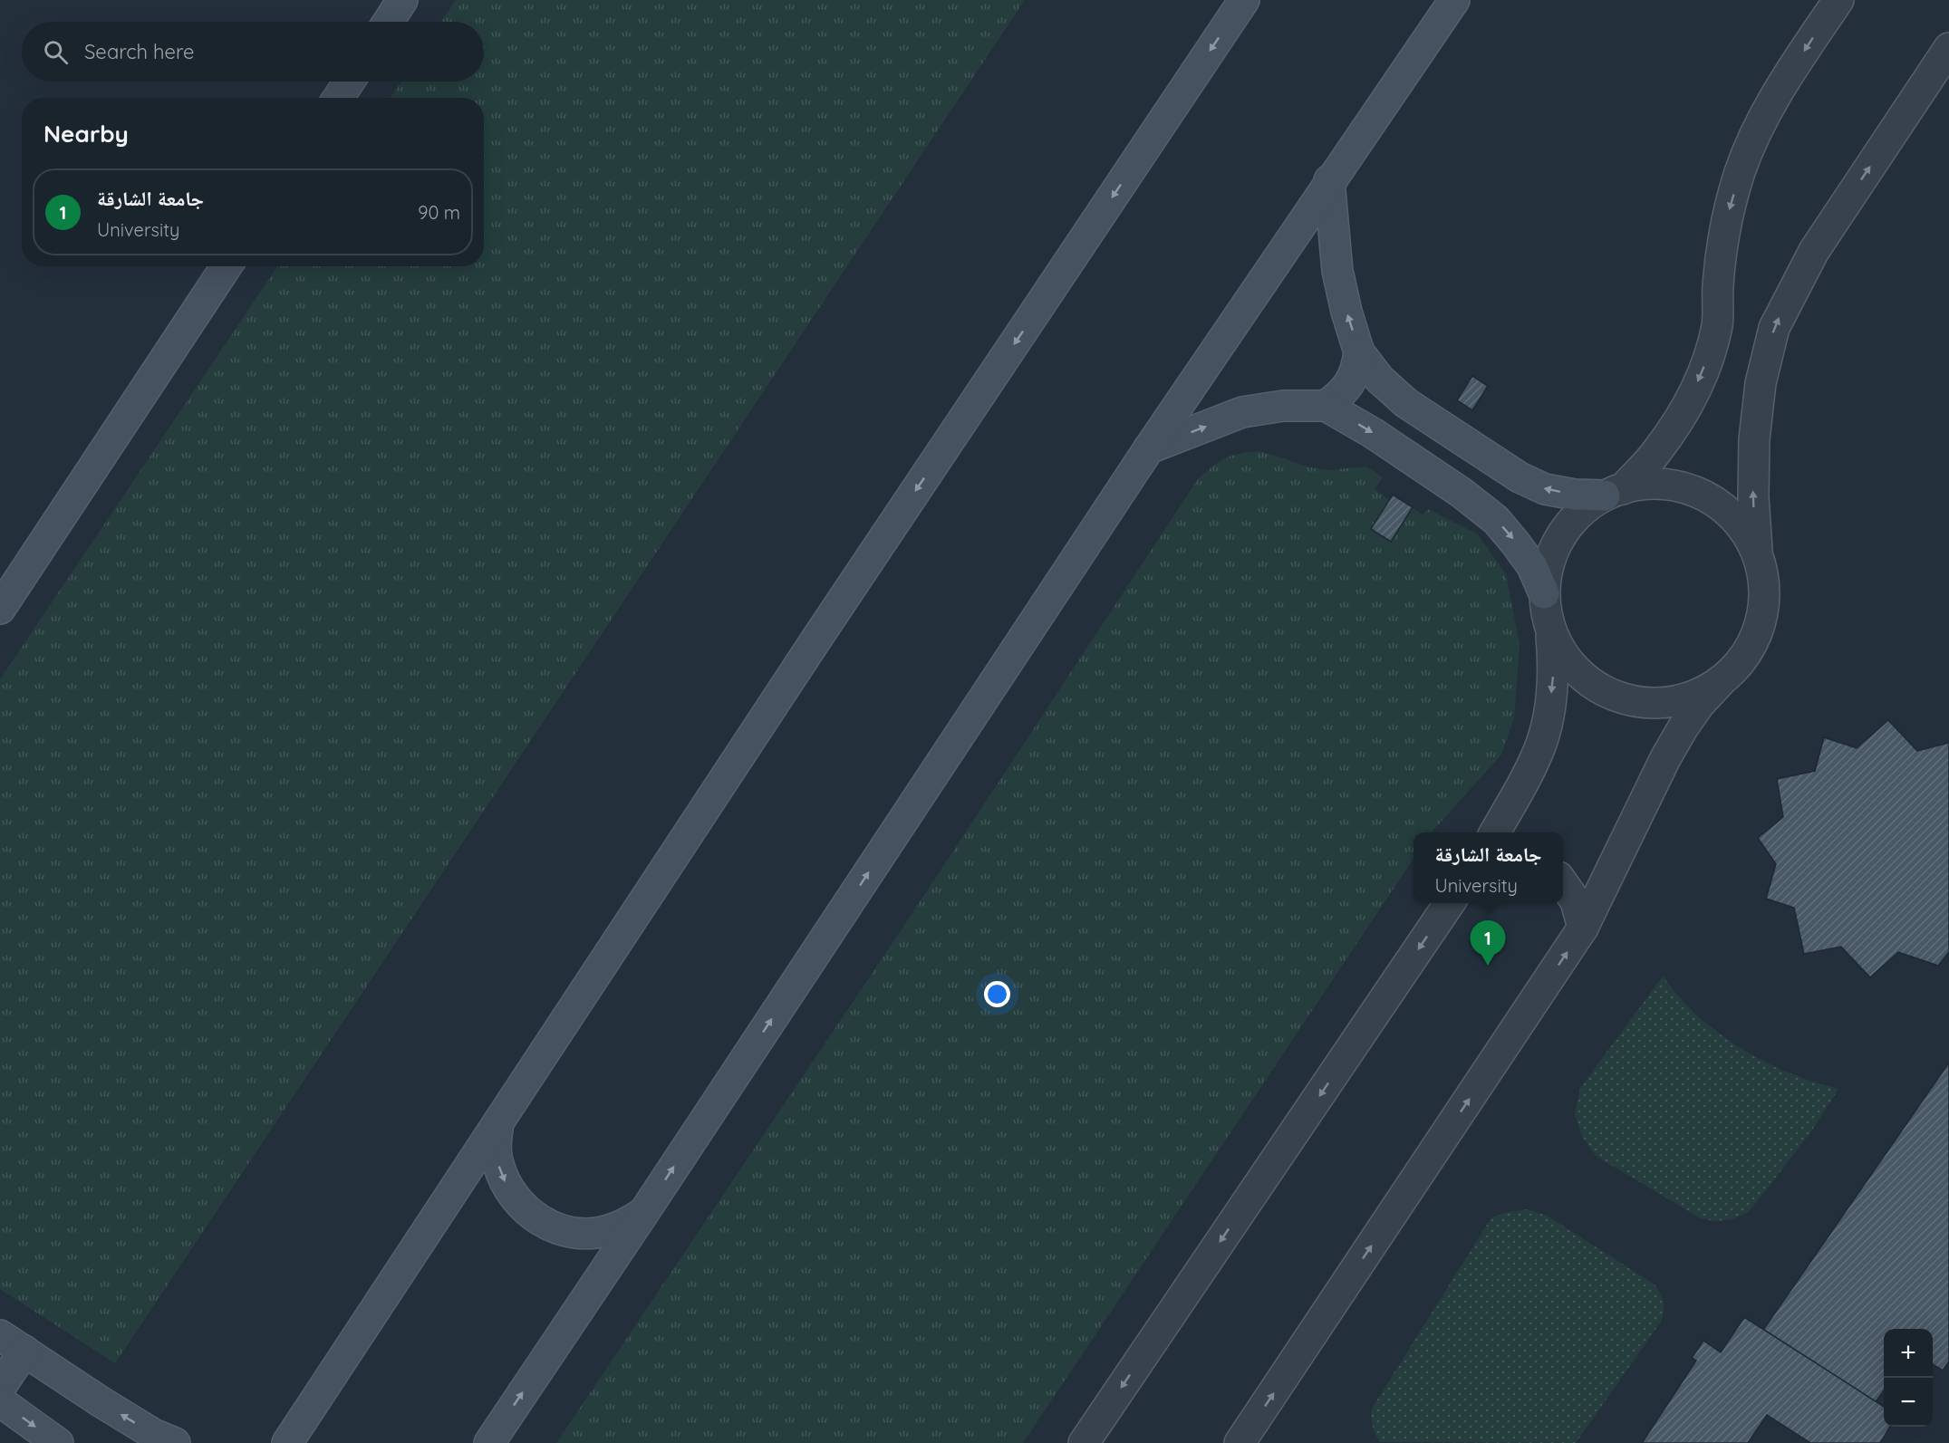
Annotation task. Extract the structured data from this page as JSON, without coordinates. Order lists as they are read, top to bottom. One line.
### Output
{"page":{"search":"Search here","heading":"Nearby","list":[{"mark":"1","name":"جامعة الشارقة","note":"University","value":"90 m"}],"popup":["جامعة الشارقة","University"],"pins":"1","map_buttons":["+","−"]}}
